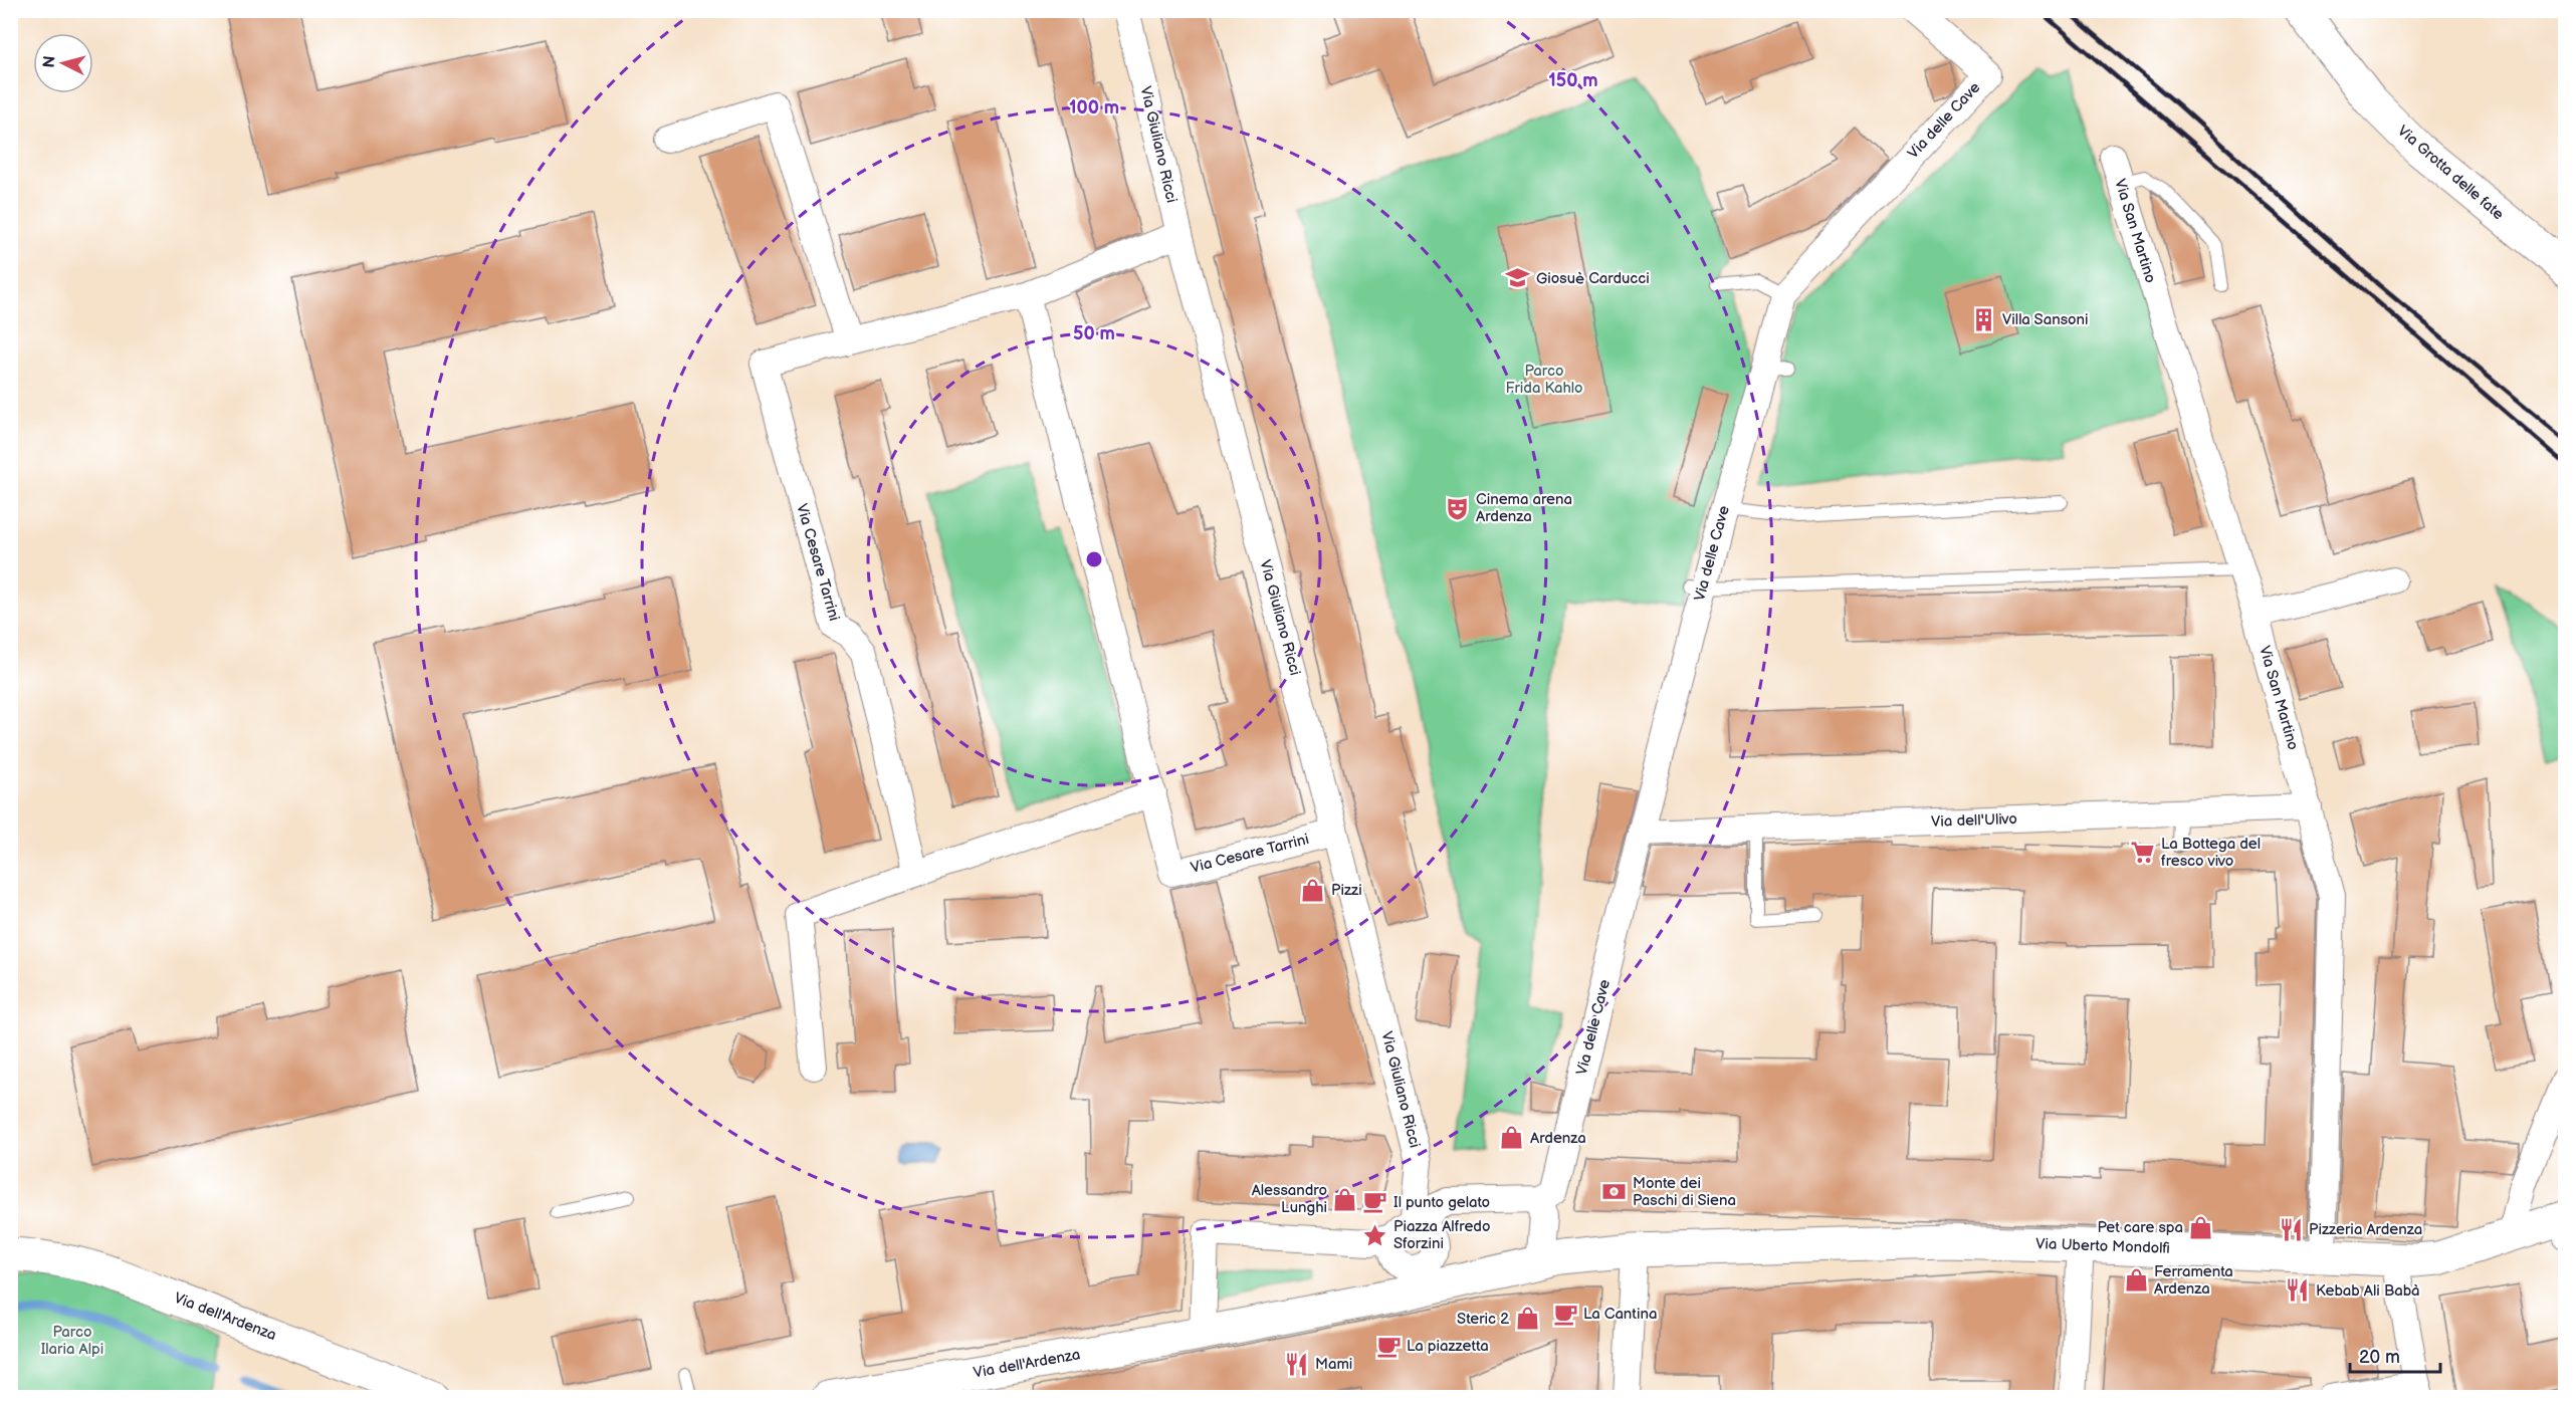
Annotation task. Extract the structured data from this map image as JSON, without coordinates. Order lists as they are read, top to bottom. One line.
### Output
{"streets":{"main road":["Via Grotta delle fate","Via Uberto Mondolfi","Via dell'Ardenza"],"street":["Via delle Cave","Via Giuliano Ricci","Via San Martino","Via Cesare Tarrini","Via dell'Ulivo"]},"crossings":[["Via delle Cave","Via dell'Ulivo"],["Via Giuliano Ricci","Via Cesare Tarrini"],["Via San Martino","Via dell'Ulivo"],["Via San Martino","Via Uberto Mondolfi"]],"parks":["Parco Frida Kahlo","Parco Ilaria Alpi"],"places":{"school or university":["Giosuè Carducci"],"building":["Villa Sansoni"],"theatre":["Cinema arena Ardenza"],"supermarket":["La Bottega del fresco vivo"],"shop":["Pizzi","Ardenza","Alessandro Lunghi","Pet care spa","Ferramenta Ardenza","Steric 2"],"bank":["Monte dei Paschi di Siena"],"cafe":["Il punto gelato","La Cantina","La piazzetta"],"restaurant":["Pizzeria Ardenza","Kebab Ali Babà","Mami"],"place":["Piazza Alfredo Sforzini"]},"scale_bar":"20 m","north":"left","rings":["150 m","100 m","50 m"]}
